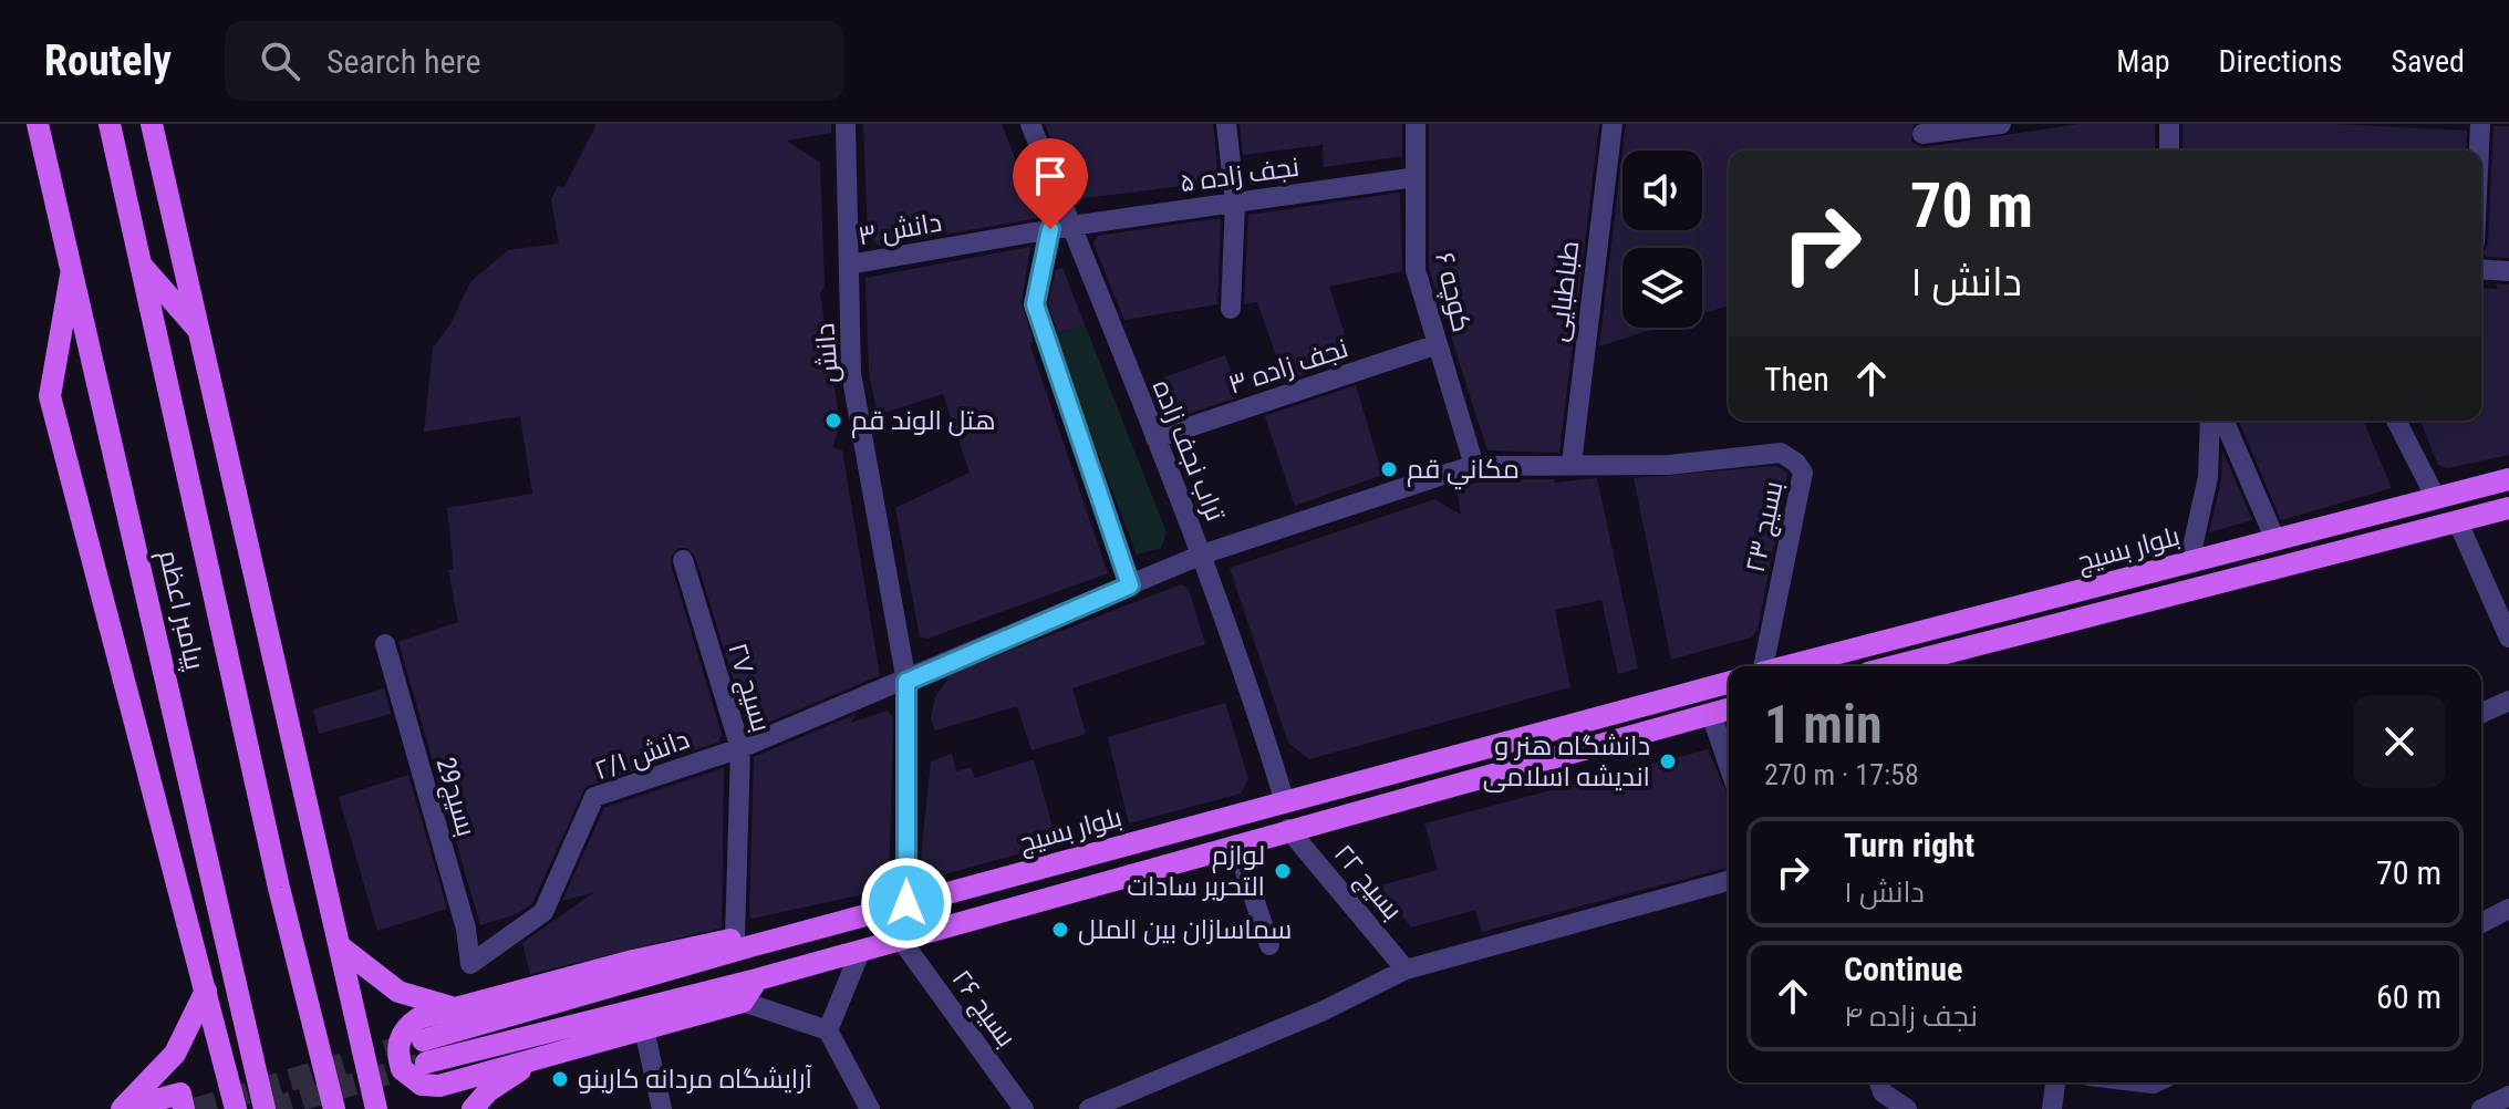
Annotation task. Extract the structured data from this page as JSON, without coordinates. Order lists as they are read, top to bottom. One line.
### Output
{"streets":{"main road":["بلوار بسیج","پیامبر اعظم"],"street":["نجف زاده ۵","دانش ۳","طباطبایی","کوچه ۶","دانش","نجف زاده ۳","تراب نجف زاده","بسیج ۲۳","بسیج ۲۷","دانش ۲/۱","بسیج29","بسیج ۲۲","بسیج ۲۶"]},"crossings":[["نجف زاده ۵","دانش ۳"],["نجف زاده ۵","کوچه ۶"],["نجف زاده ۵","تراب نجف زاده"],["دانش ۳","دانش"],["طباطبایی","بسیج ۲۳"],["طباطبایی","دانش ۲/۱"],["کوچه ۶","نجف زاده ۳"],["کوچه ۶","دانش ۲/۱"],["دانش","بلوار بسیج"],["دانش","دانش ۲/۱"],["نجف زاده ۳","تراب نجف زاده"],["تراب نجف زاده","بلوار بسیج"],["تراب نجف زاده","دانش ۲/۱"],["بسیج ۲۳","دانش ۲/۱"],["بلوار بسیج","بسیج ۲۷"],["بلوار بسیج","بسیج ۲۲"],["بلوار بسیج","بسیج ۲۶"],["بسیج ۲۷","دانش ۲/۱"],["دانش ۲/۱","بسیج29"]],"places":["هتل الوند قم","مكاني قم","دانشگاه هنر و اندیشه اسلامی","لوازم التحریر سادات","سماسازان بین الملل","آرایشگاه مردانه کارینو"],"page":{"header":"Routely","search":"Search here","nav":["Map","Directions","Saved"],"turn":["70 m","دانش ۱"],"then":"Then","heading":["1 min","270 m · 17:58"],"list":[{"name":"Turn right","note":"دانش ۱","value":"70 m"},{"name":"Continue","note":"نجف زاده ۴","value":"60 m"}]}}
